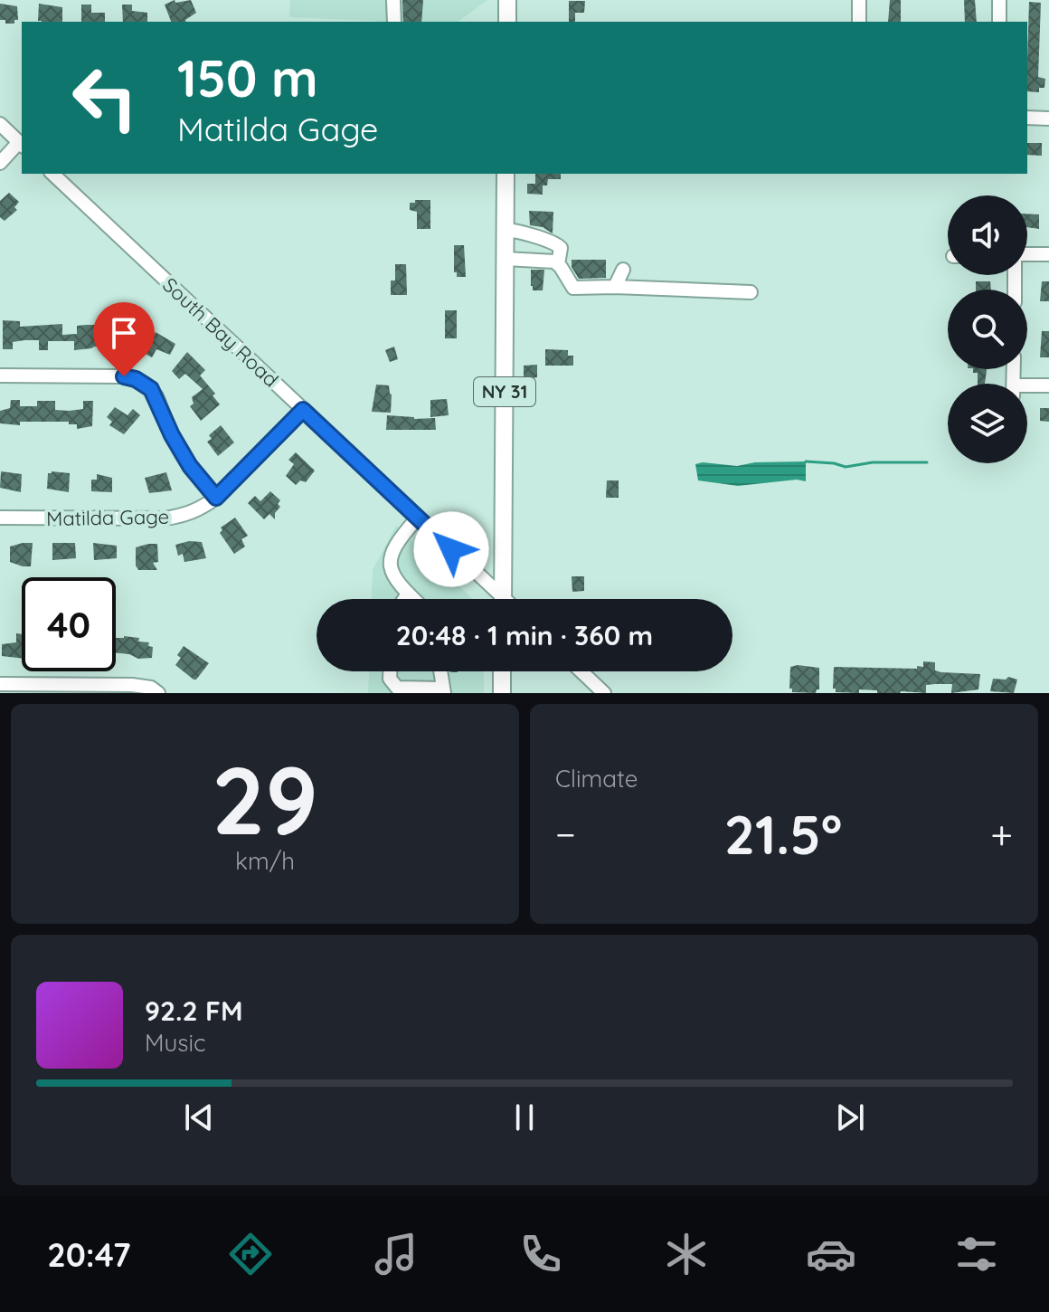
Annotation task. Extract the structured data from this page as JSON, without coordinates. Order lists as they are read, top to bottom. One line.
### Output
{"streets":{"main road":["NY 31"],"street":["South Bay Road","Matilda Gage"]},"crossings":[["South Bay Road","Matilda Gage"]],"page":{"turn":["150 m","Matilda Gage"],"limit":"40","trip":"20:48 · 1 min · 360 m","tile":[["29","km/h"],"Climate"],"heat":["−","21.5°","+"],"song":["92.2 FM","Music"],"tabs":"20:47"}}
